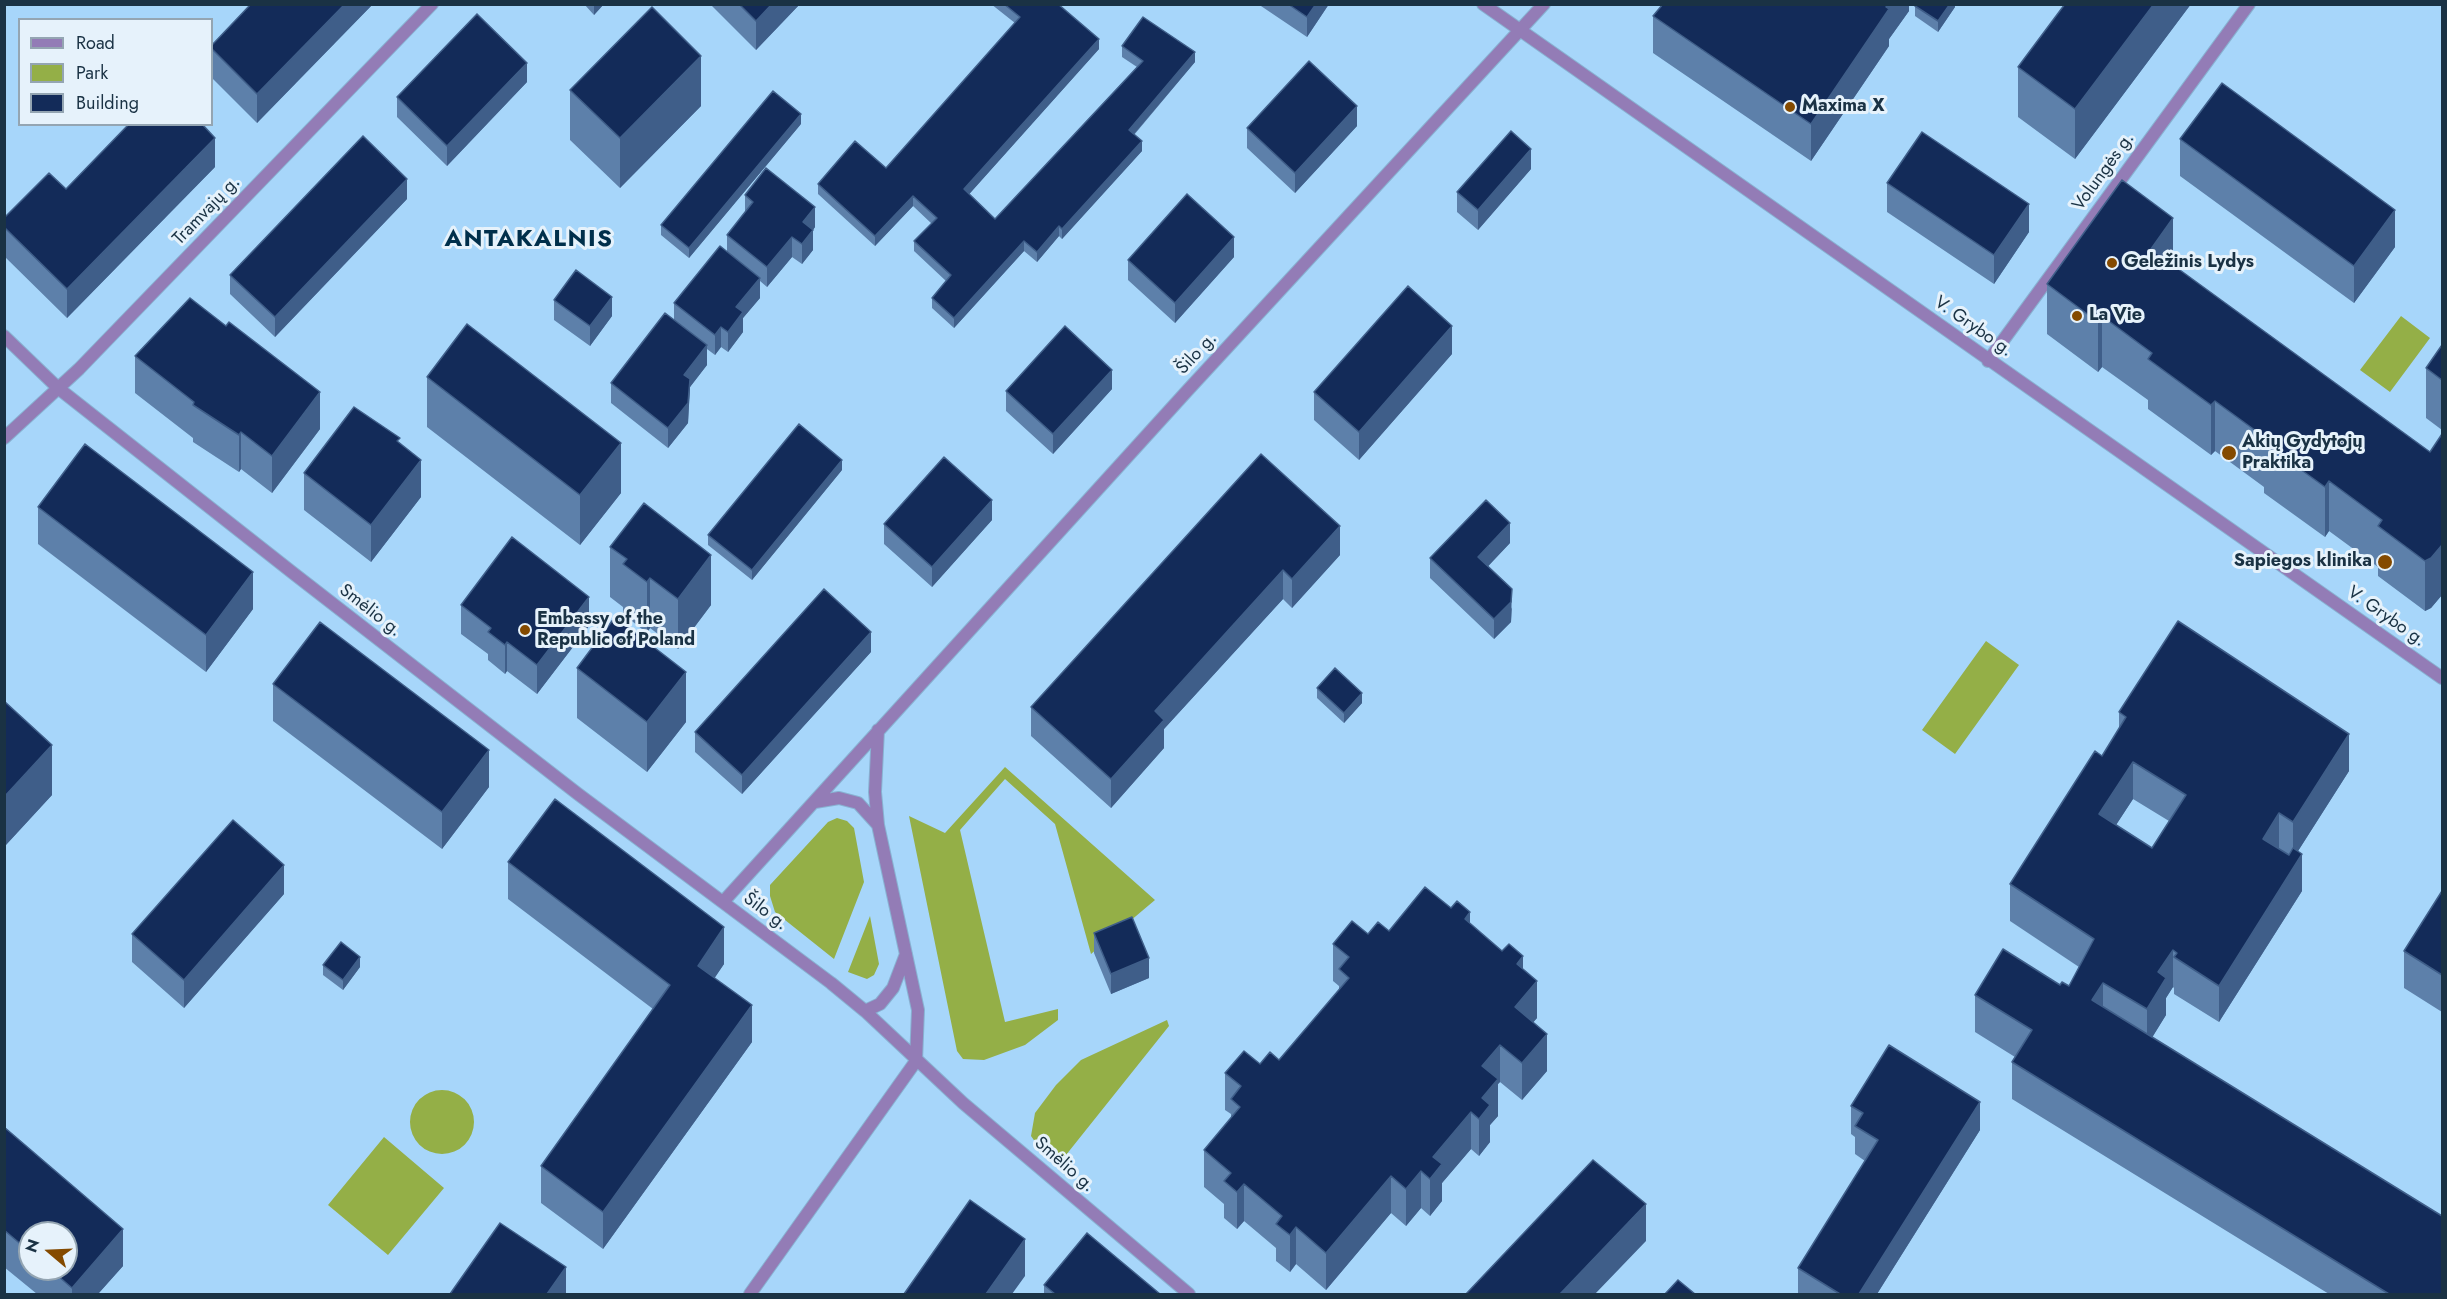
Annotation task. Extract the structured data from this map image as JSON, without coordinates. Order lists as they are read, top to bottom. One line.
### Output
{"streets":{"street":["Volungės g.","Tramvajų g.","V. Grybo g.","Šilo g.","Smėlio g."]},"crossings":[["Volungės g.","V. Grybo g."],["Tramvajų g.","Smėlio g."],["V. Grybo g.","Šilo g."],["Šilo g.","Smėlio g."]],"districts":["ANTAKALNIS"],"places":["Maxima X","Geležinis Lydys","La Vie","Akių Gydytojų Praktika","Sapiegos klinika","Embassy of the Republic of Poland"],"legend":["Road","Park","Building"],"north":"left"}
